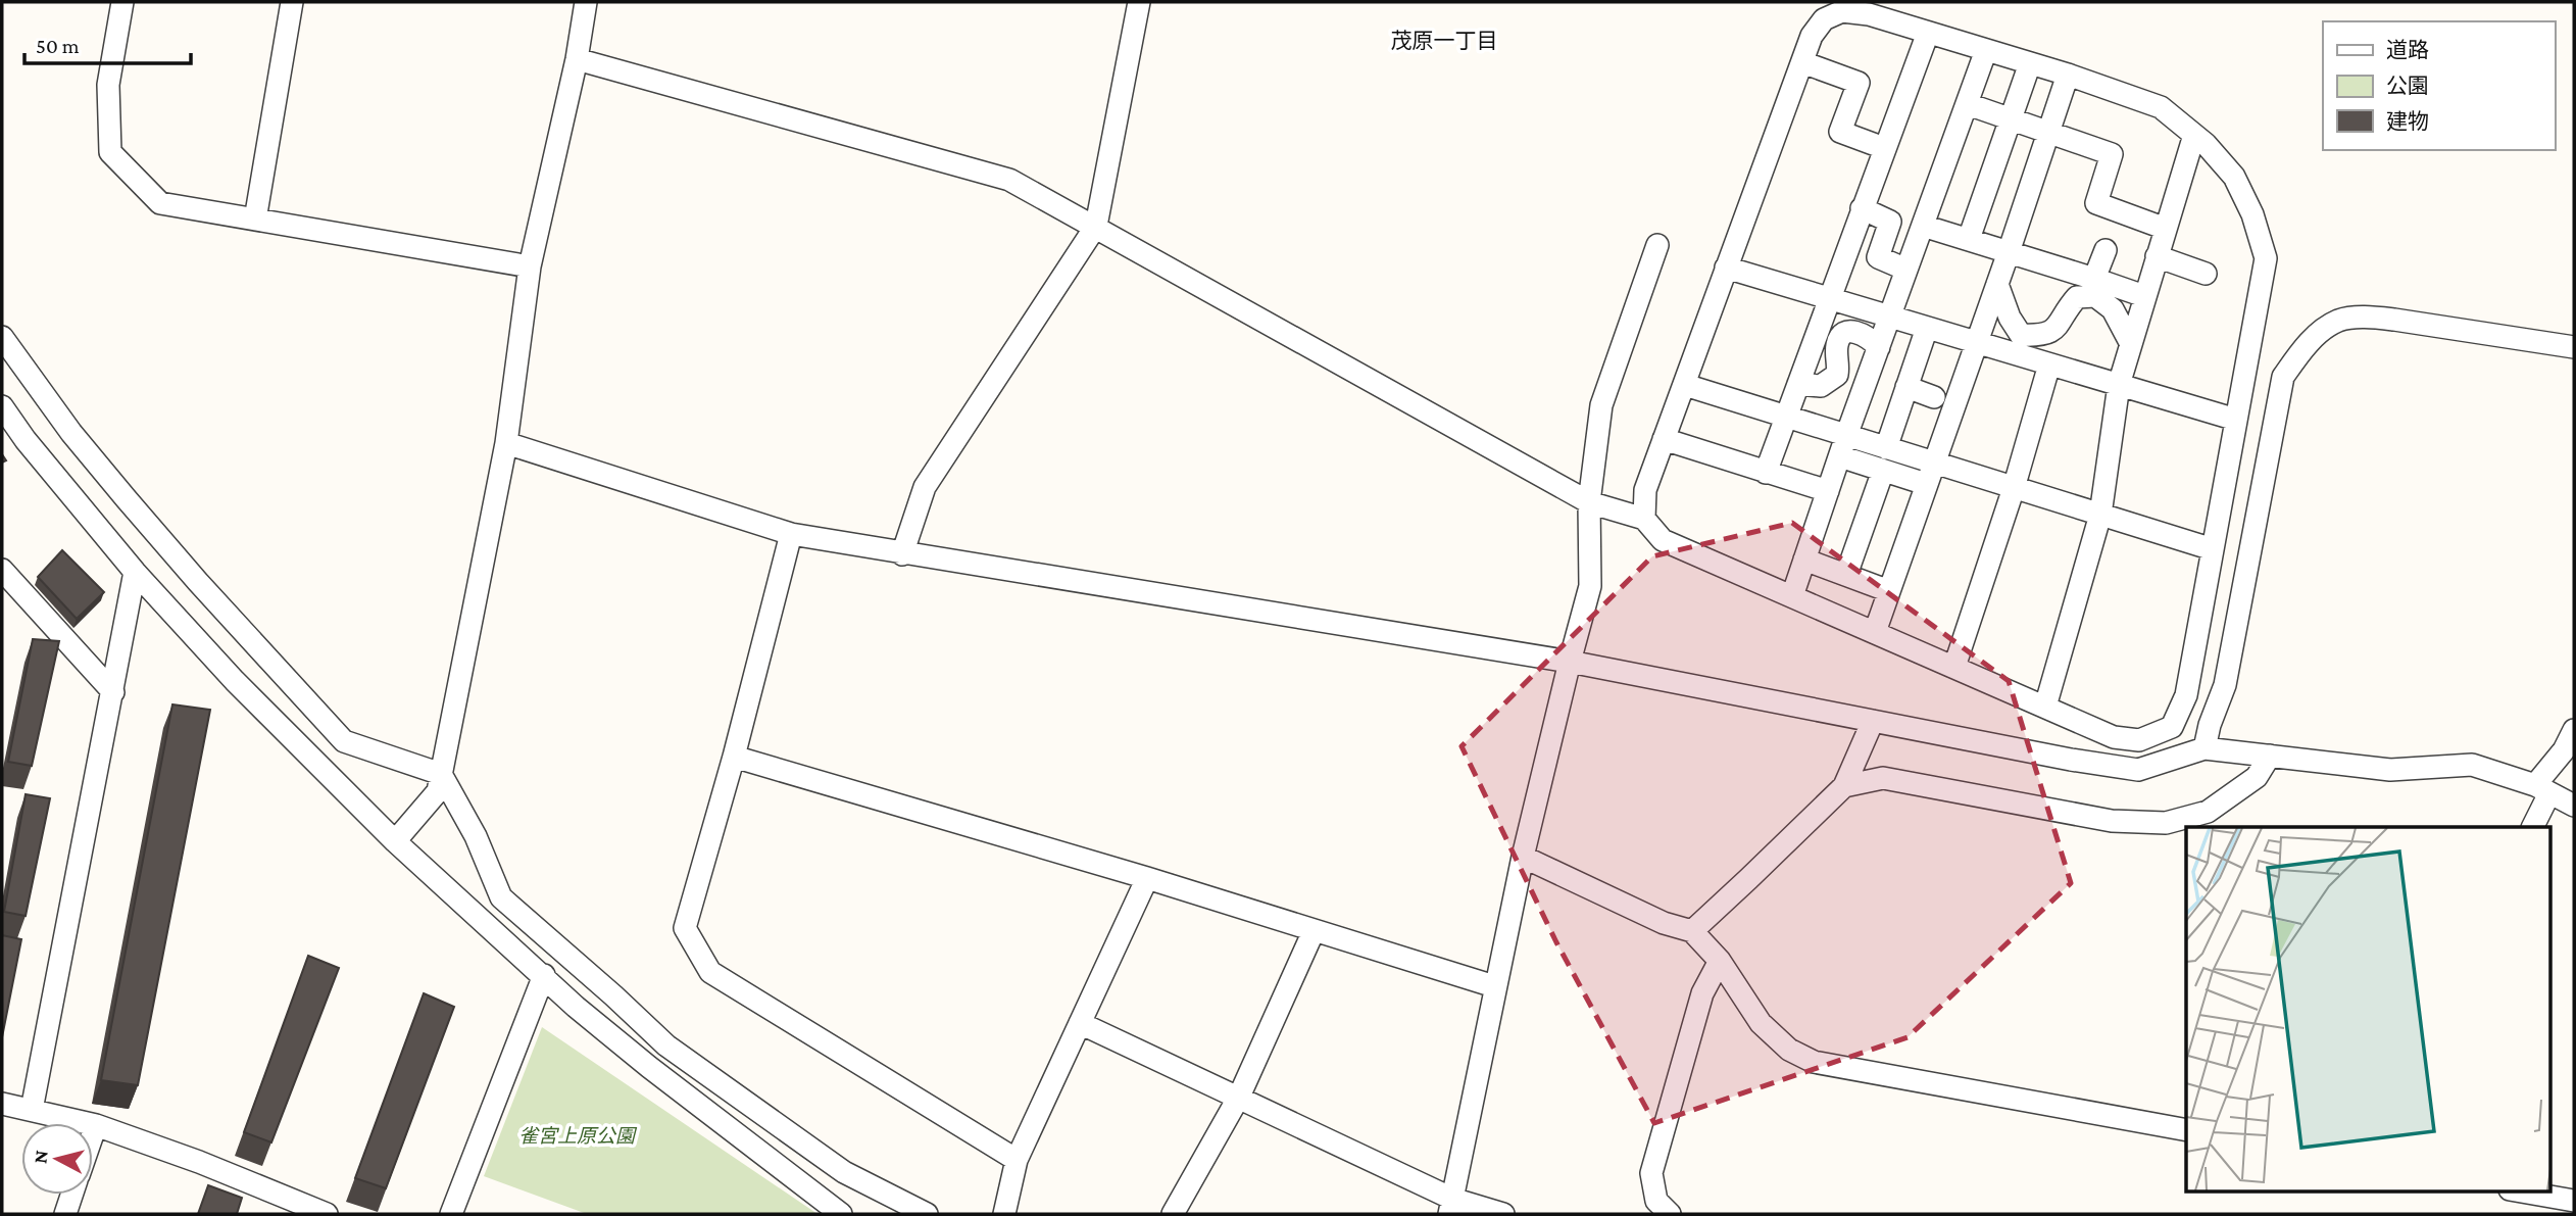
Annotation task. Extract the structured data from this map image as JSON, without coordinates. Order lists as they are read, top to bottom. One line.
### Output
{"districts":["茂原一丁目"],"parks":["雀宮上原公園"],"legend":["道路","公園","建物"],"scale_bar":"50 m","north":"left"}
